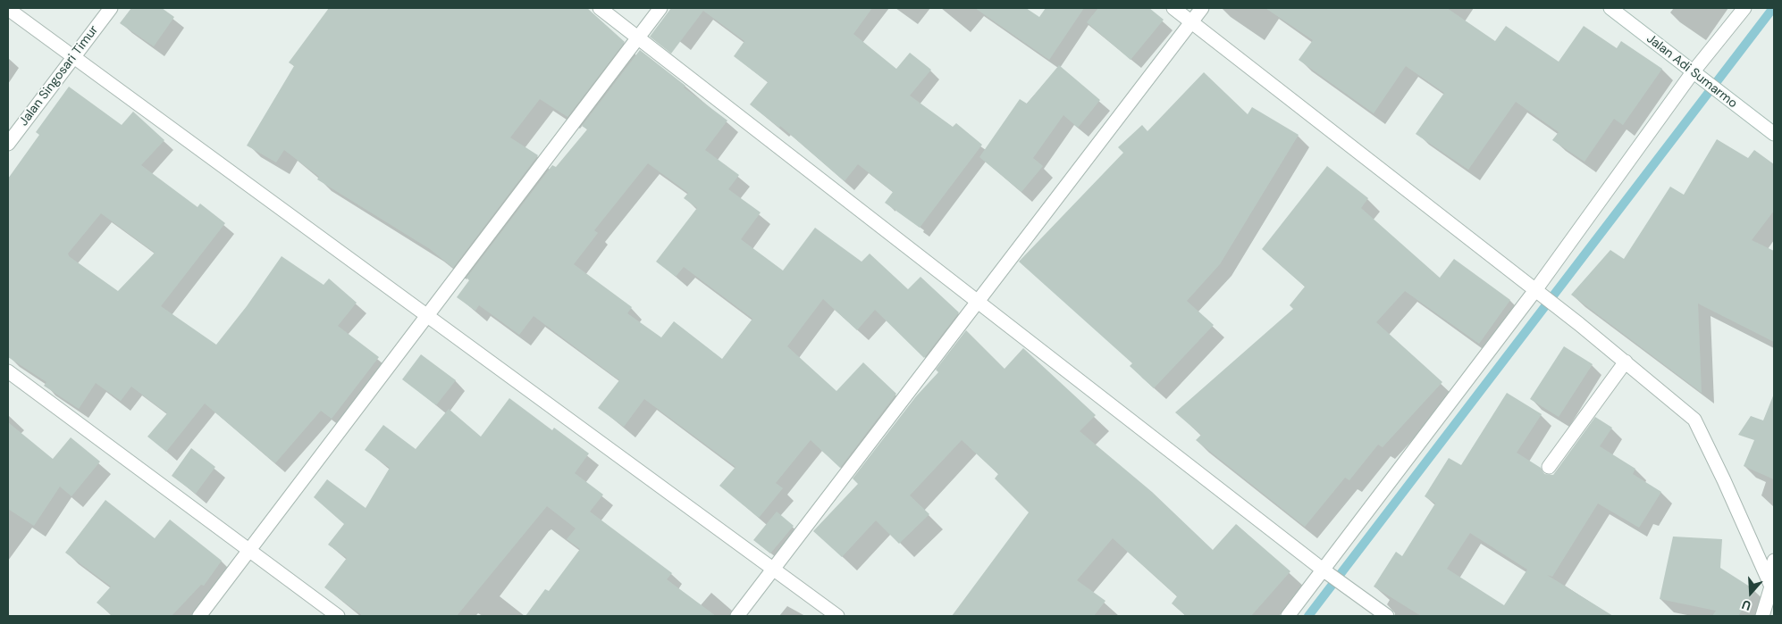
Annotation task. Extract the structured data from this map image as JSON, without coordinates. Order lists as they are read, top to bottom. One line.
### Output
{"streets":{"street":["Jalan Adi Sumarmo","Jalan Singosari Timur"]},"north":"bottom"}
